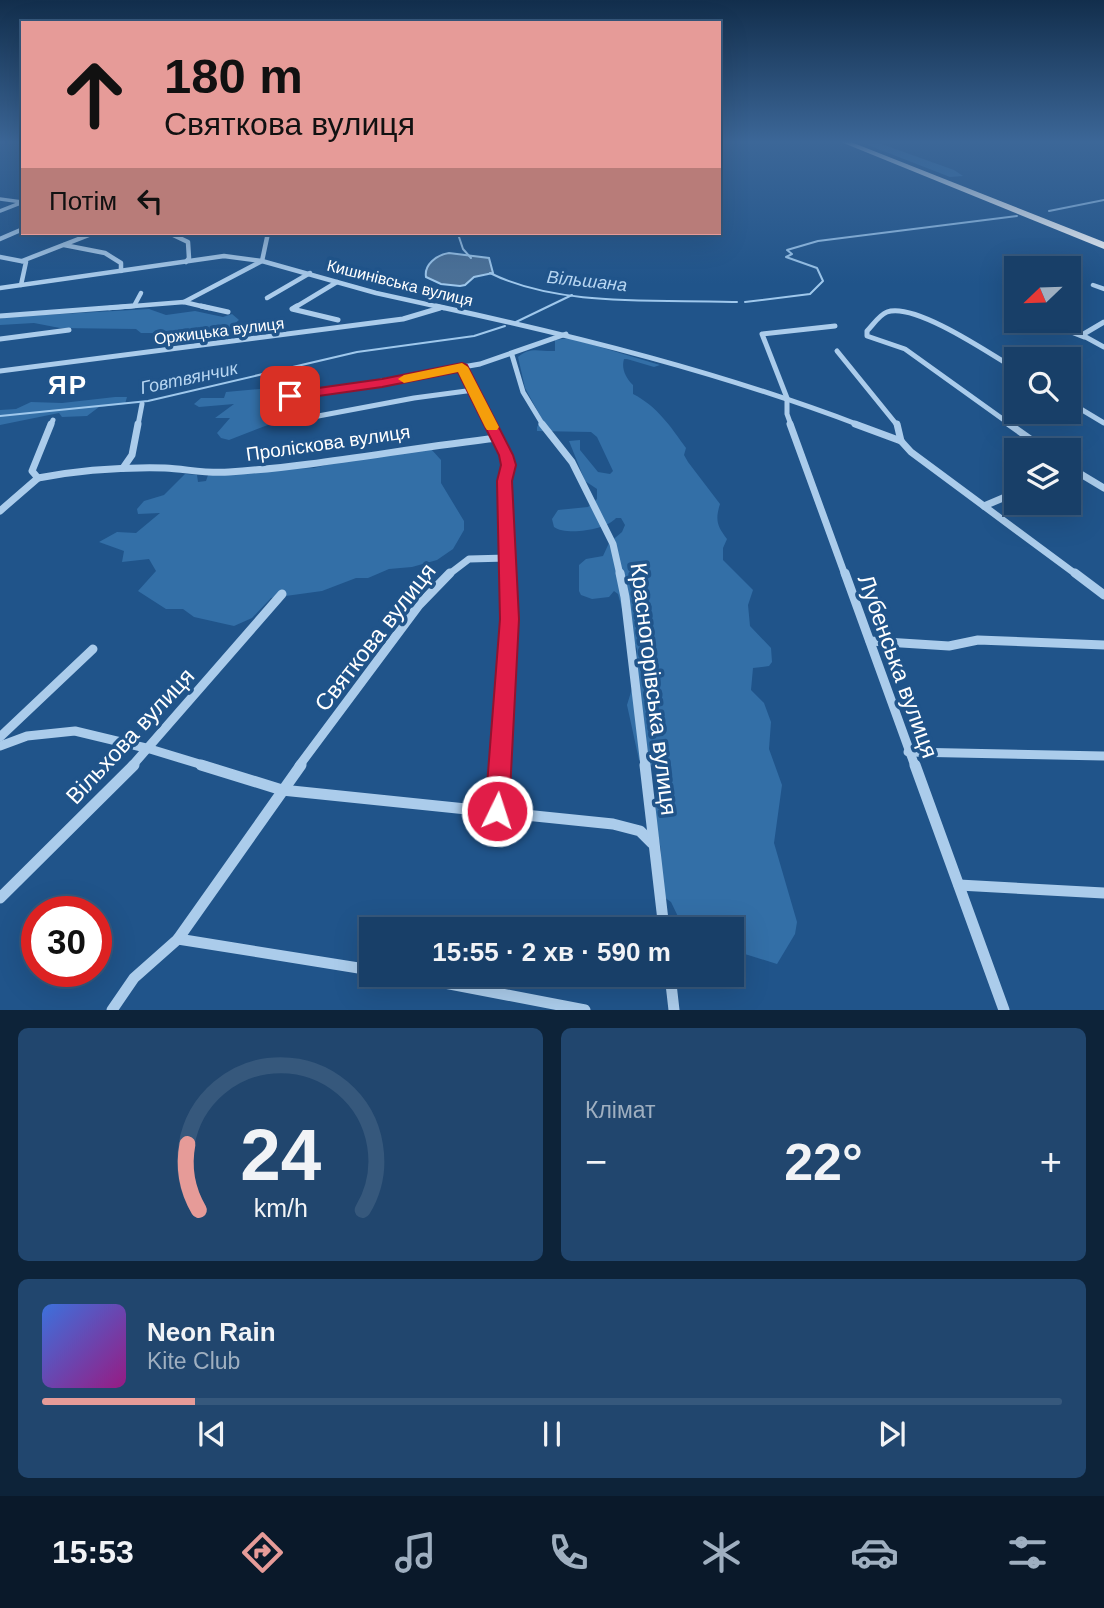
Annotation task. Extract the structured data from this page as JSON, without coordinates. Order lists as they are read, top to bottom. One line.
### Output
{"streets":{"street":["Кишинівська вулиця","Оржицька вулиця","Проліскова вулиця","Святкова вулиця","Лубенська вулиця","Красногорівська вулиця","Вільхова вулиця"]},"crossings":[["Кишинівська вулиця","Оржицька вулиця"],["Кишинівська вулиця","Лубенська вулиця"]],"districts":["ЯР"],"water":["Вільшана","Говтвянчик"],"north":"bottom left","page":{"turn":["180 m","Святкова вулиця"],"then":"Потім","limit":"30","trip":"15:55 · 2 хв · 590 m","tile":"Клімат","heat":["−","22°","+"],"song":["Neon Rain","Kite Club"],"tabs":"15:53","gauge":["24","km/h"]}}
